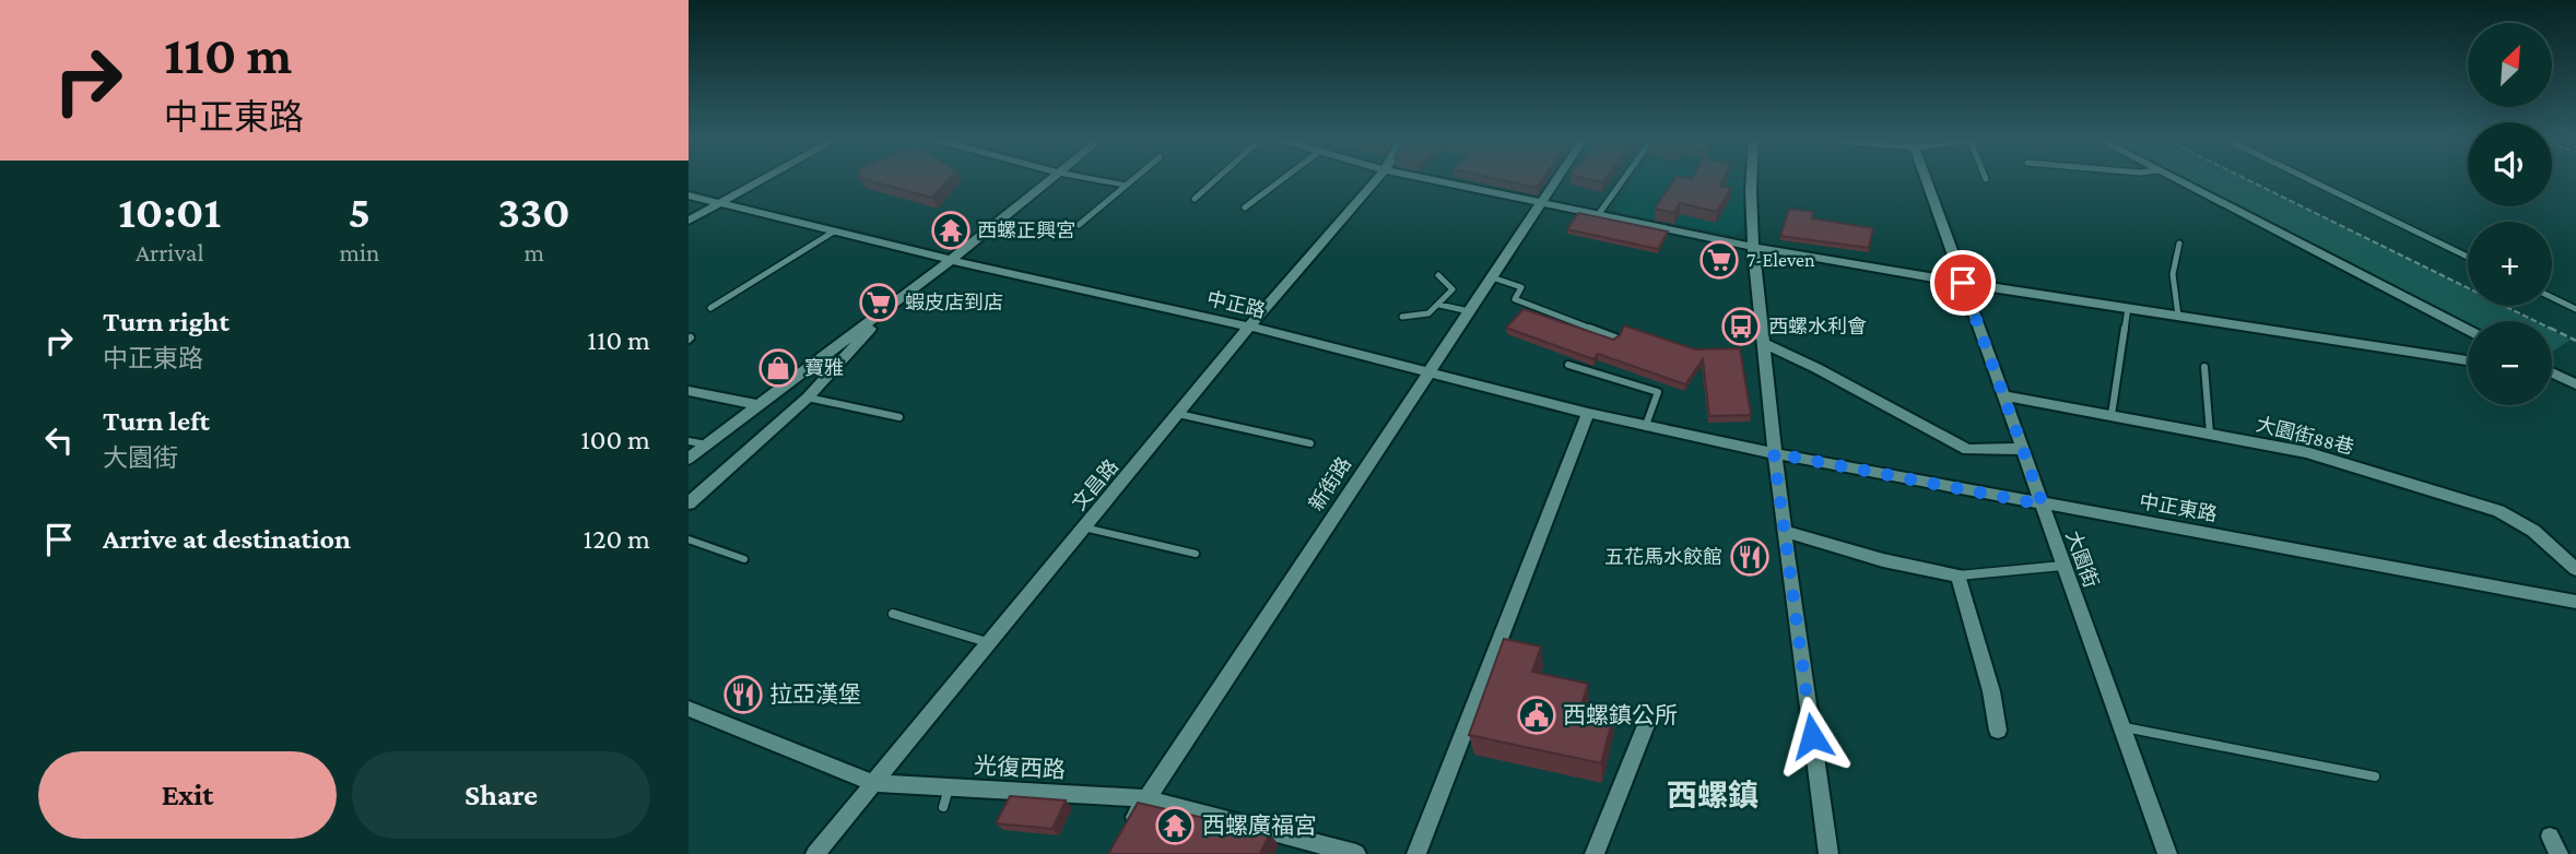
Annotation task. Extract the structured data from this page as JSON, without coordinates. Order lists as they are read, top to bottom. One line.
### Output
{"streets":{"street":["中正路","大園街88巷","新街路","文昌路","中正東路","大園街","光復西路"]},"crossings":[["中正路","新街路"],["中正路","文昌路"],["中正路","中正東路"],["大園街88巷","大園街"],["新街路","光復西路"],["文昌路","光復西路"],["中正東路","大園街"]],"districts":["西螺鎮"],"places":{"temple":["西螺正興宮","西螺廣福宮"],"supermarket":["7-Eleven","蝦皮店到店"],"bus stop":["西螺水利會"],"shop":["寶雅"],"restaurant":["五花馬水餃館","拉亞漢堡"],"public building":["西螺鎮公所"]},"north":"top right","page":{"turn":["110 m","中正東路"],"map_buttons":["+","−"],"eta":["10:01","Arrival","5","min","330","m"],"list":[{"name":"Turn right","note":"中正東路","value":"110 m"},{"name":"Turn left","note":"大園街","value":"100 m"},{"name":"Arrive at destination","value":"120 m"}],"buttons":["Exit","Share"]}}
